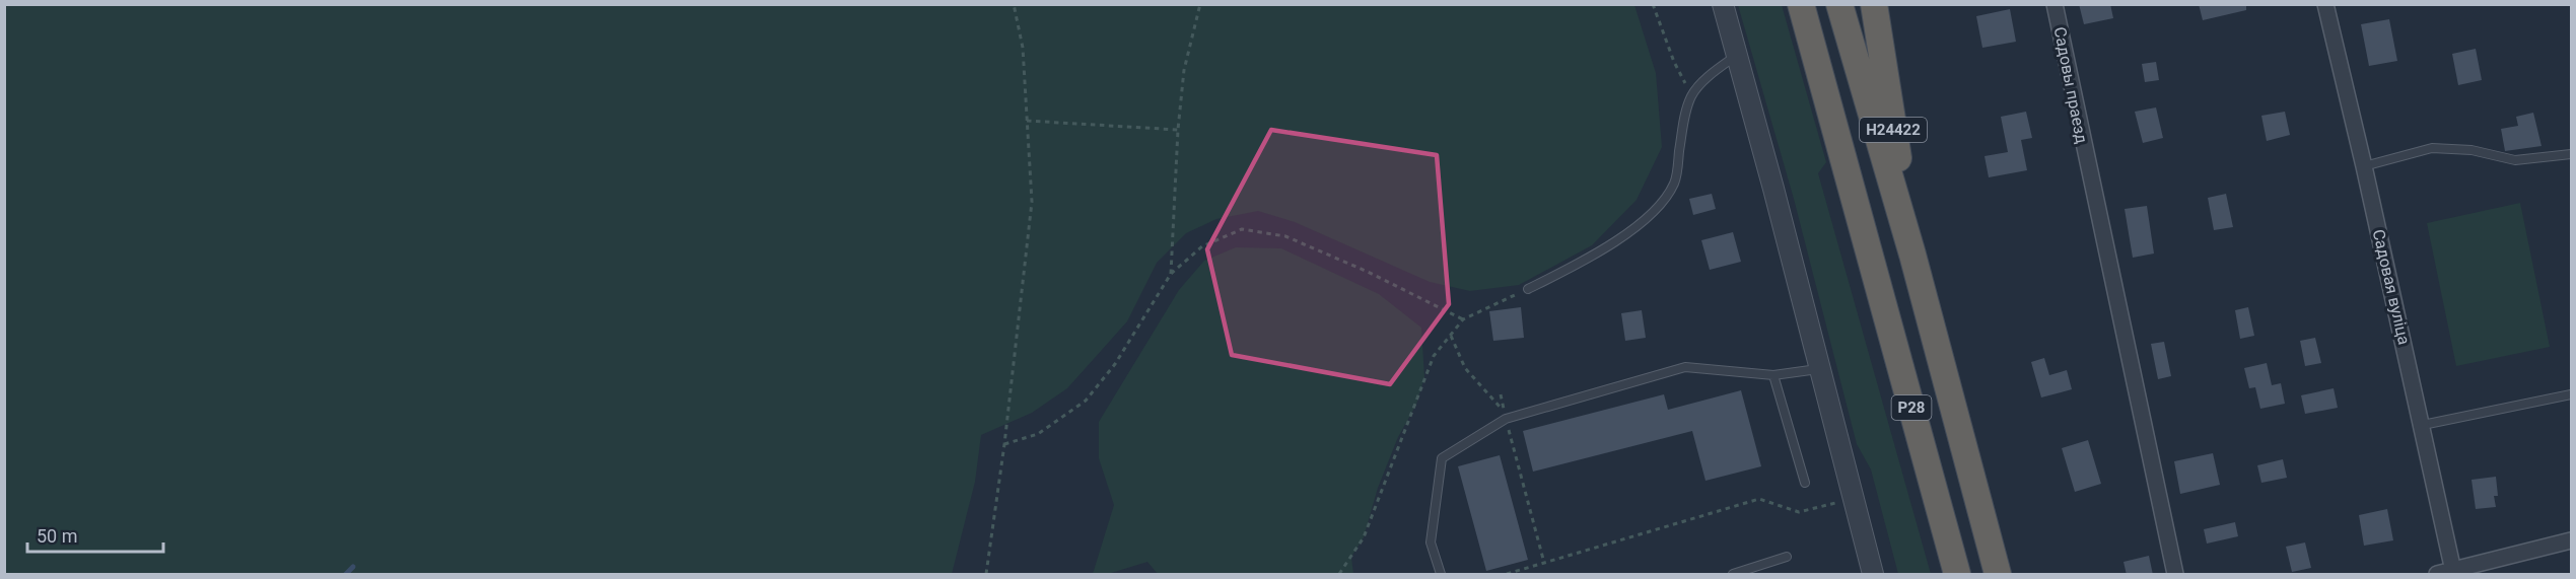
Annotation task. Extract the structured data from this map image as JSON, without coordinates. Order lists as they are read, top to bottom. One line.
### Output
{"streets":{"highway":["Н24422","Р28"],"street":["Садовы праезд","Садовая вуліца"]},"crossings":[["Н24422","Р28"]],"scale_bar":"50 m"}
